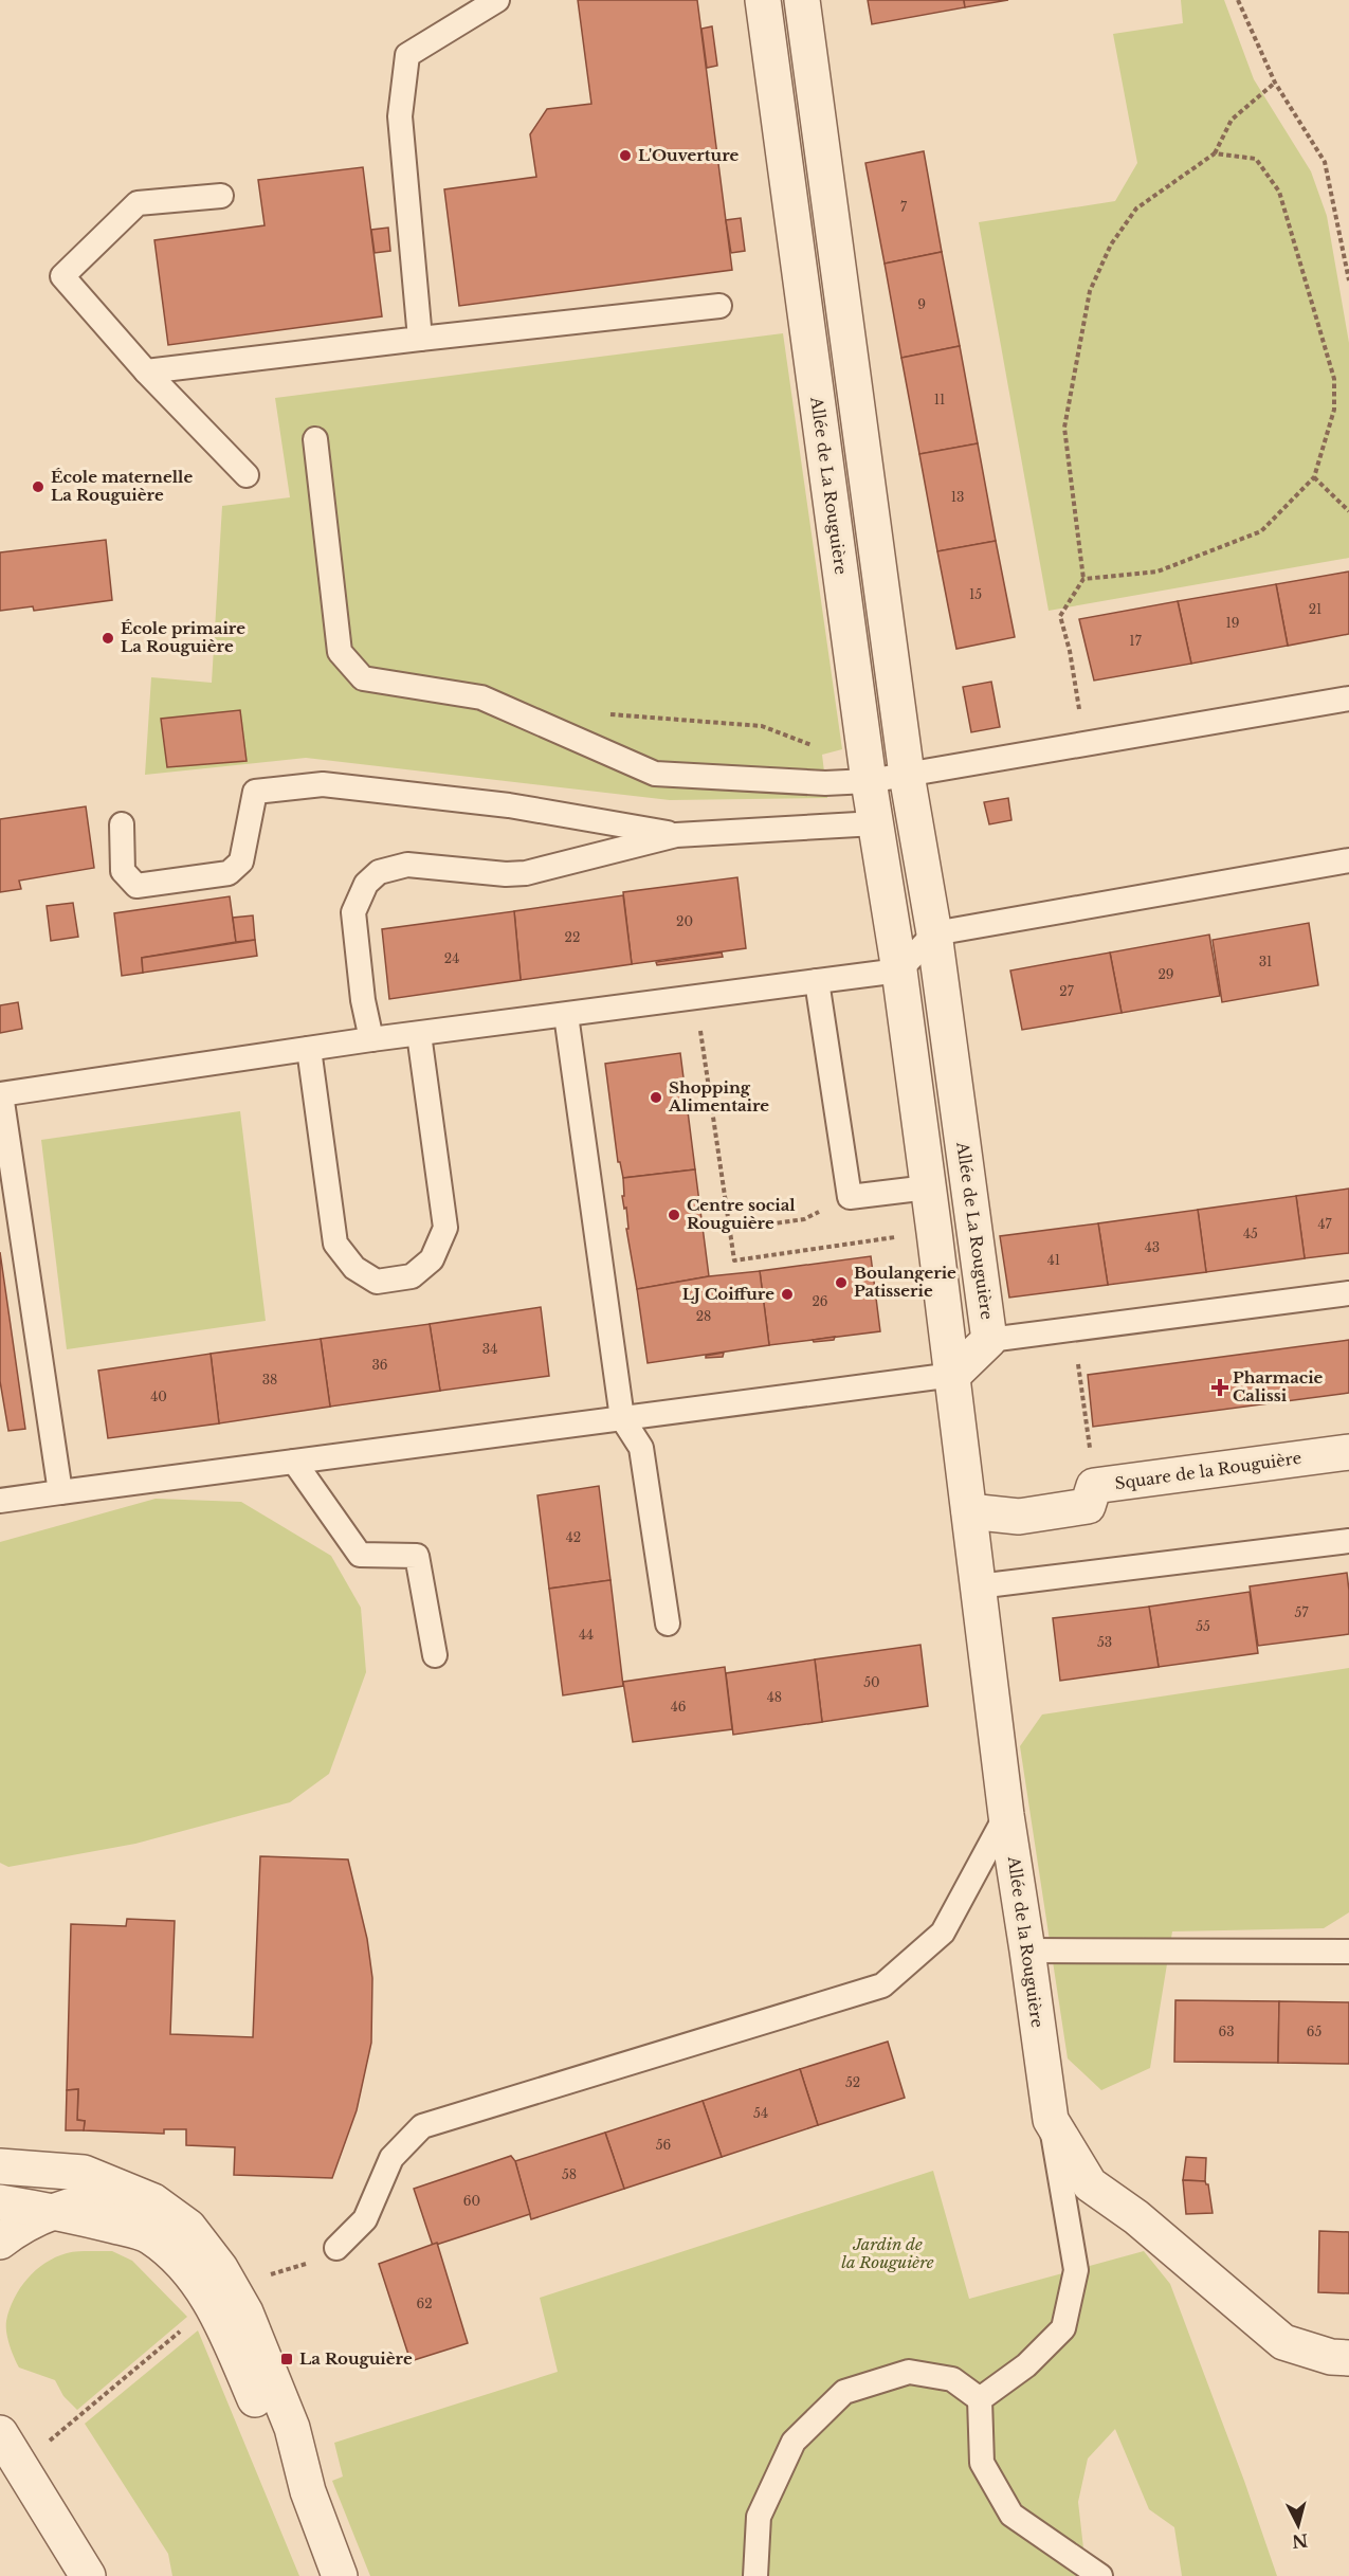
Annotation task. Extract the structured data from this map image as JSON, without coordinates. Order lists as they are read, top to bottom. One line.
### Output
{"streets":{"street":["Allée de La Rouguière","Square de la Rouguière","Allée de la Rouguière"]},"crossings":[["Allée de La Rouguière","Allée de la Rouguière"],["Square de la Rouguière","Allée de la Rouguière"]],"parks":["Jardin de la Rouguière"],"places":{"other":["L'Ouverture","École maternelle La Rouguière","École primaire La Rouguière","Shopping Alimentaire","Centre social Rouguière","Boulangerie Patisserie","LJ Coiffure"],"health":["Pharmacie Calissi"],"transit":["La Rouguière"]},"house_numbers":["7","9","11","13","15","21","19","17","20","22","24","31","29","27","47","45","43","41","26","28","34","36","38","40","42","57","55","44","53","50","48","46","63","65","52","54","56","58","60","62"],"north":"bottom"}
